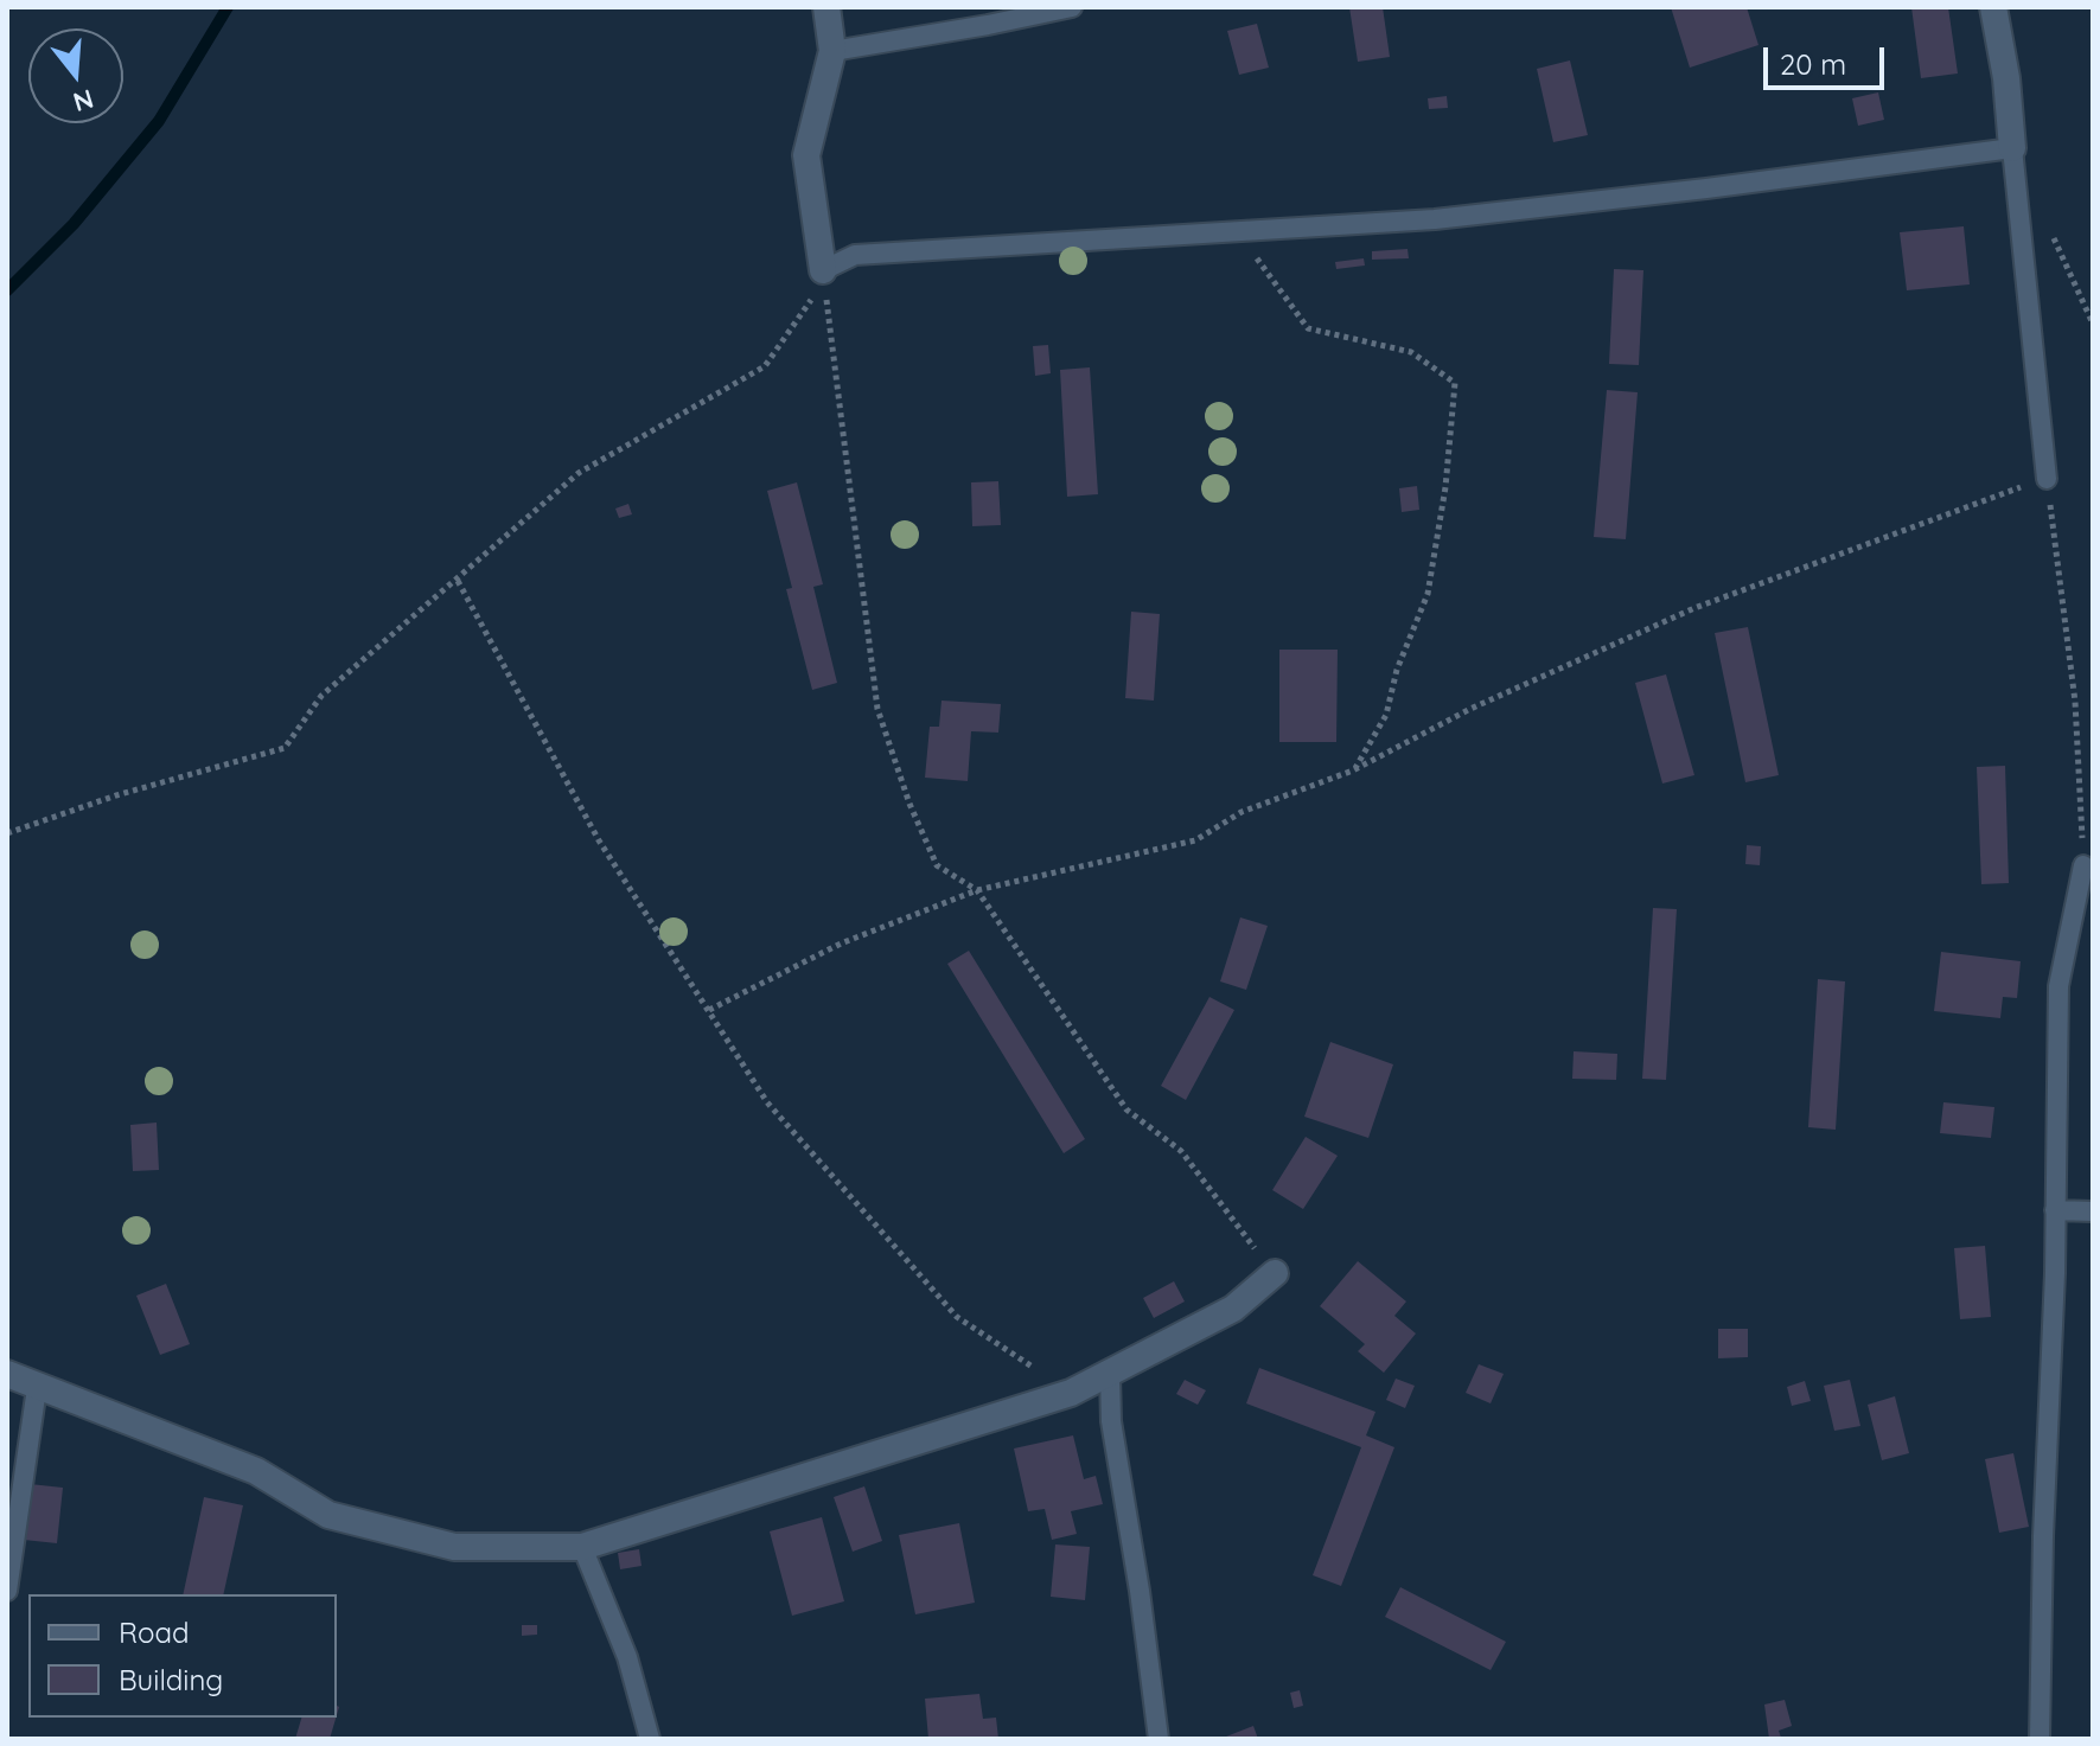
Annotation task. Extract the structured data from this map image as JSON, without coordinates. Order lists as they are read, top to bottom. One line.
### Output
{"legend":["Road","Building"],"scale_bar":"20 m","north":"bottom"}
